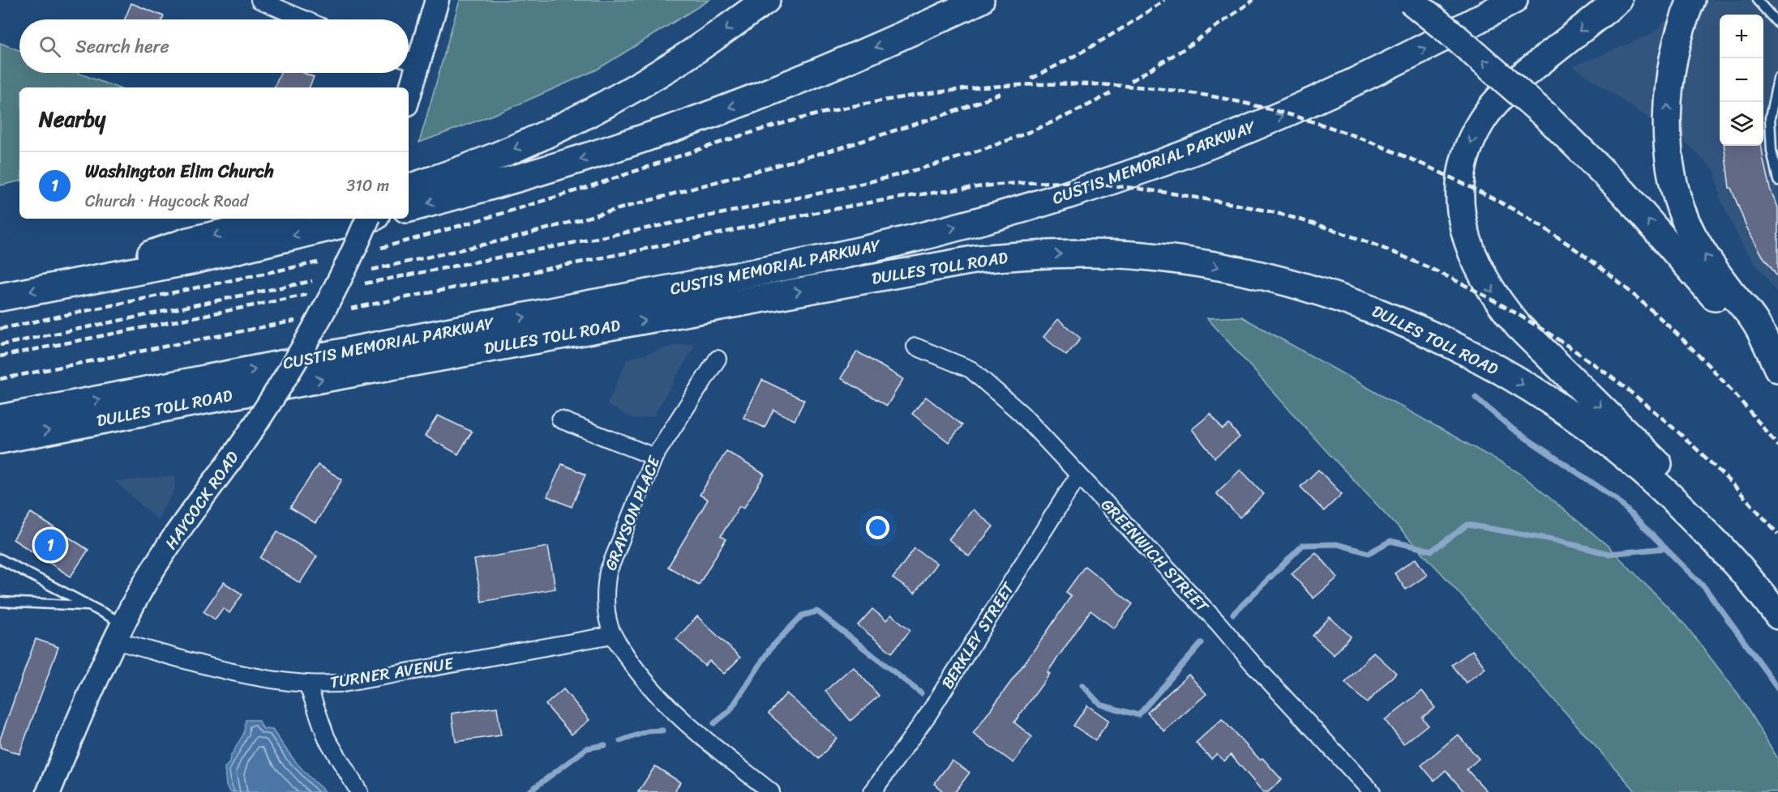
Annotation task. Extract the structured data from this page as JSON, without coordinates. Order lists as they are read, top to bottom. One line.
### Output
{"streets":{"highway":["CUSTIS MEMORIAL PARKWAY","DULLES TOLL ROAD"],"main road":["HAYCOCK ROAD"],"street":["GRAYSON PLACE","GREENWICH STREET","BERKLEY STREET","TURNER AVENUE"]},"crossings":[["HAYCOCK ROAD","TURNER AVENUE"],["GRAYSON PLACE","TURNER AVENUE"],["GREENWICH STREET","BERKLEY STREET"]],"page":{"map_buttons":["+","−"],"search":"Search here","heading":"Nearby","list":[{"mark":"1","name":"Washington Elim Church","note":"Church · Haycock Road","value":"310 m"}],"pins":"1"}}
